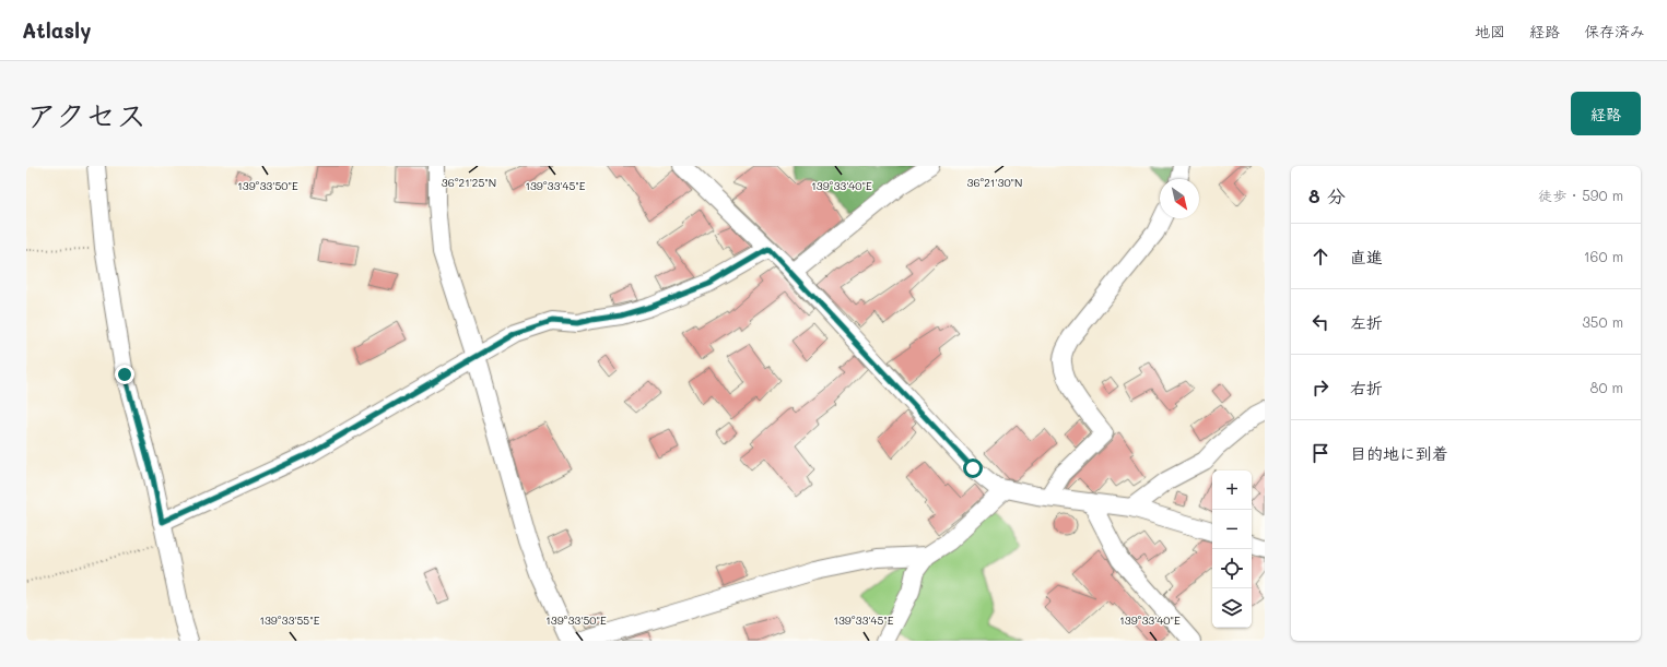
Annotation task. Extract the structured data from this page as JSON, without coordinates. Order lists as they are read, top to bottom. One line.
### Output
{"north":"bottom right","page":{"header":"Atlasly","nav":["地図","経路","保存済み"],"title":"アクセス","buttons":"経路","heading":["8 分","徒歩 · 590 m"],"list":[["直進","160 m"],["左折","350 m"],["右折","80 m"],"目的地に到着"],"map_buttons":["+","−"]},"coordinates":["36°21'25\"N","36°21'30\"N","139°33'50\"E","139°33'45\"E","139°33'40\"E","139°33'55\"E"]}
